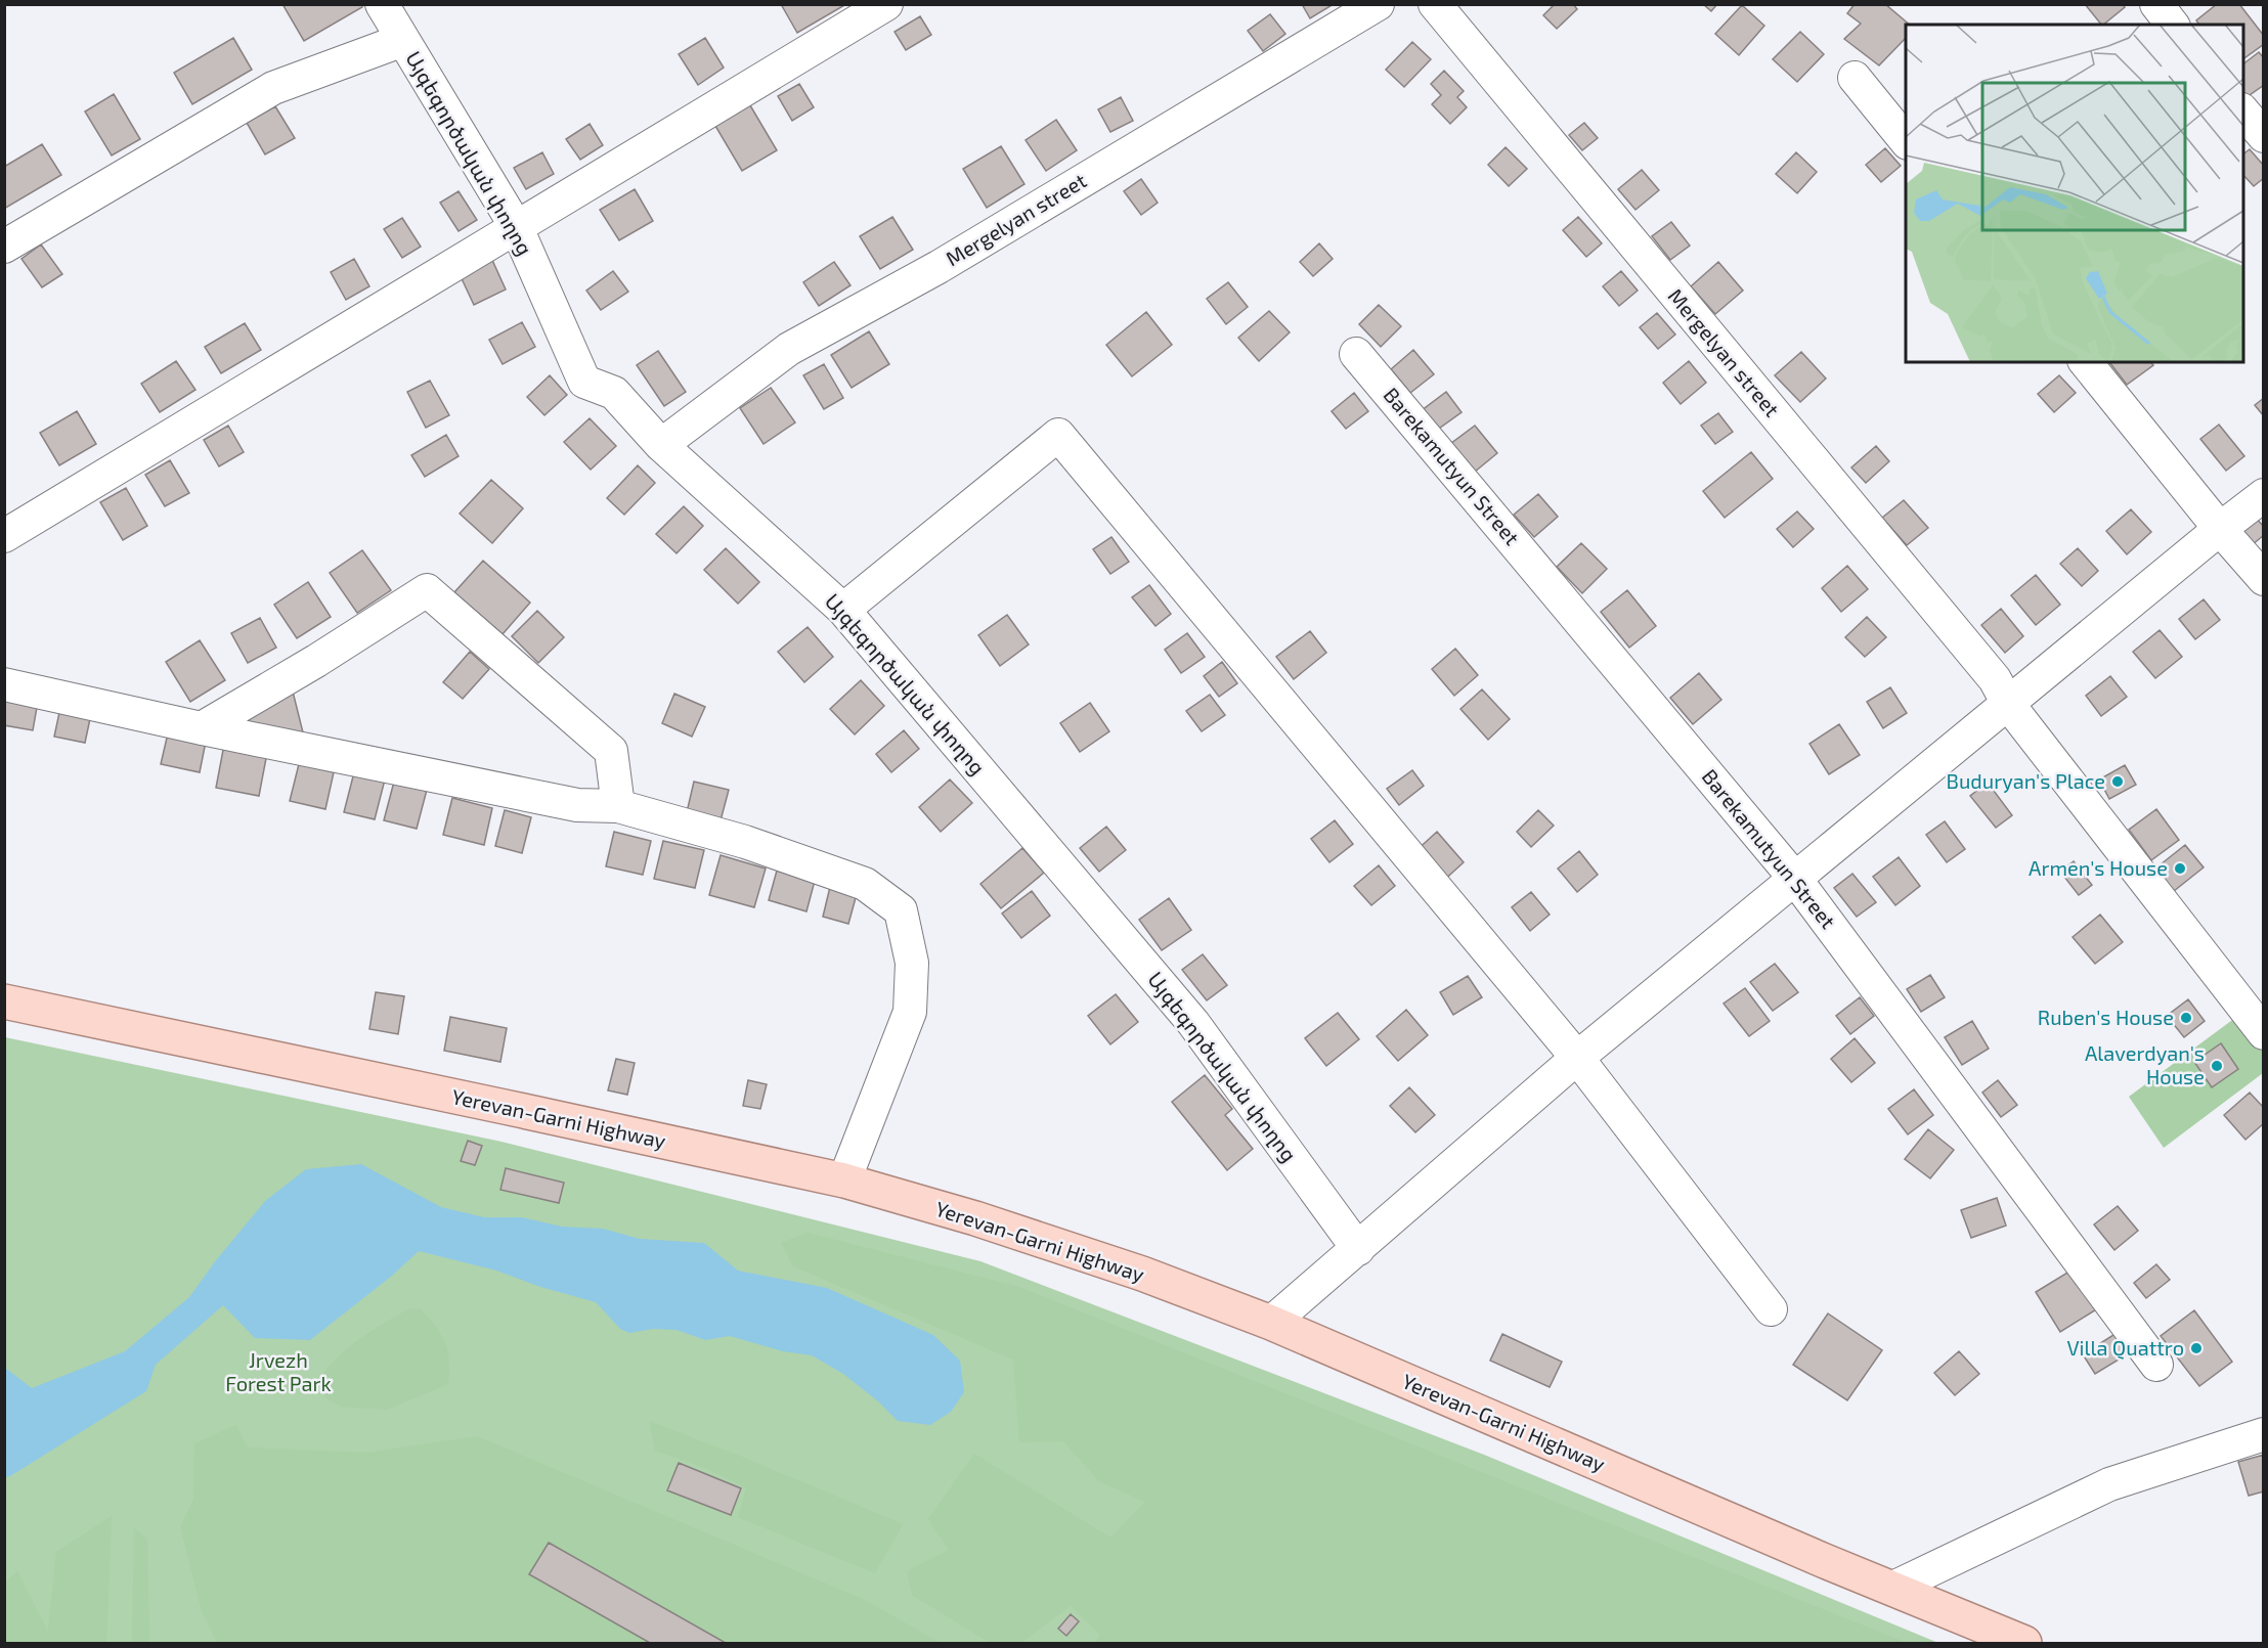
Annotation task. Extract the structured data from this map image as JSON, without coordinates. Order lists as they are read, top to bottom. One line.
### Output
{"streets":{"main road":["Yerevan-Garni Highway"],"street":["Այգեգործական փողոց","Mergelyan street","Barekamutyun Street"]},"crossings":[["Այգեգործական փողոց","Mergelyan street"]],"parks":["Jrvezh Forest Park"],"places":["Buduryan's Place","Armen's House","Ruben's House","Alaverdyan's House","Villa Quattro"]}
